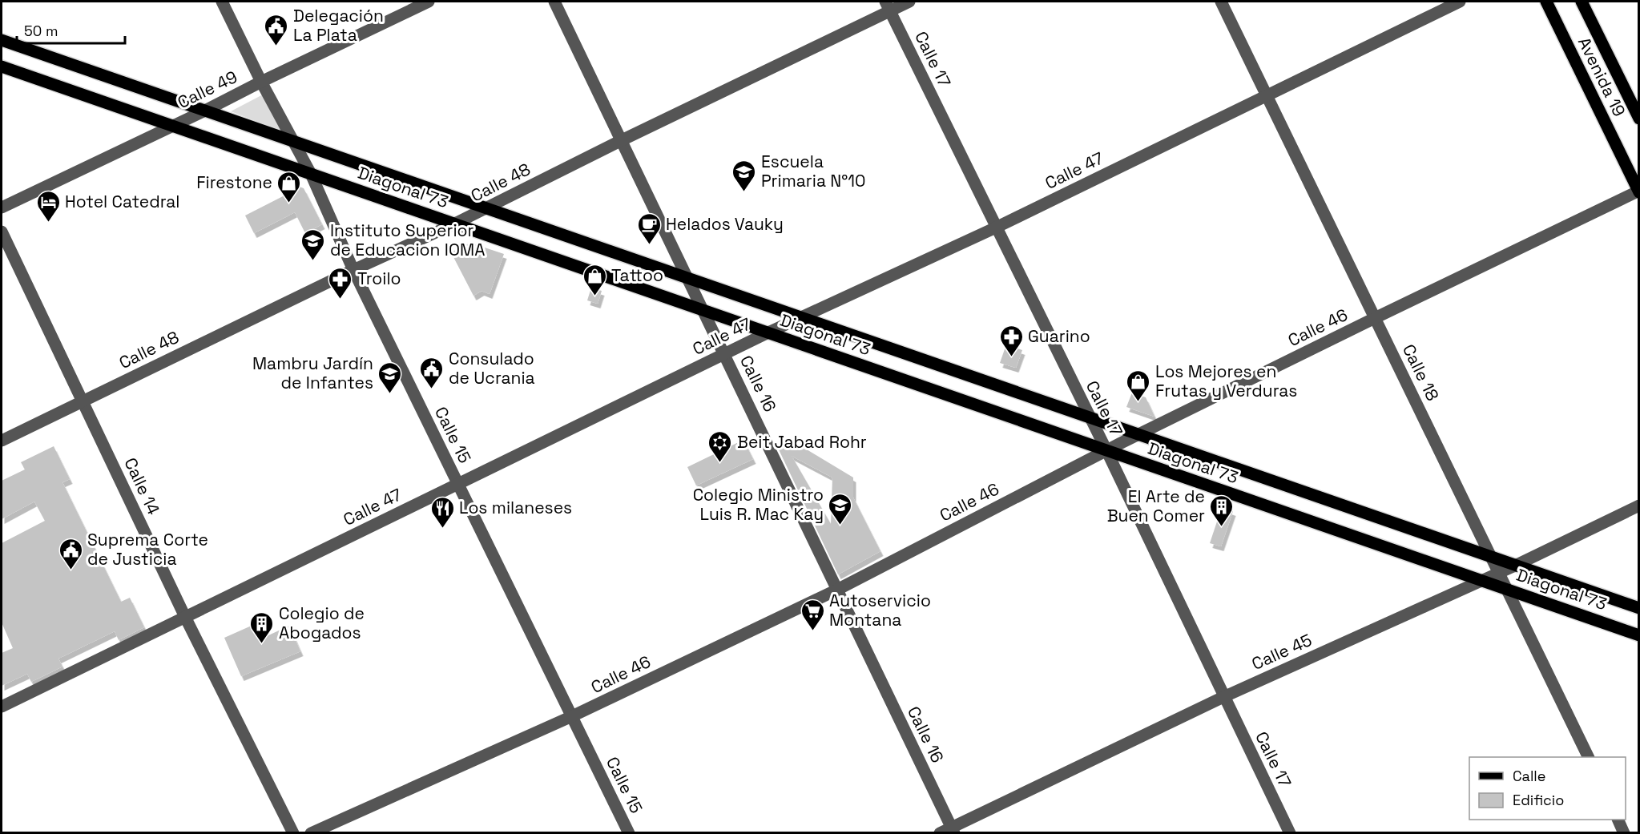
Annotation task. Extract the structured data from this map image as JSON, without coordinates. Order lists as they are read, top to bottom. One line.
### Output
{"streets":{"main road":["Avenida 19","Diagonal 73"],"street":["Calle 17","Calle 49","Calle 47","Calle 48","Calle 46","Calle 18","Calle 16","Calle 15","Calle 14","Calle 45"]},"crossings":[["Calle 17","Calle 47"],["Calle 17","Calle 48"],["Calle 17","Diagonal 73"],["Calle 17","Calle 46"],["Calle 17","Calle 45"],["Avenida 19","Calle 46"],["Calle 49","Diagonal 73"],["Calle 49","Calle 15"],["Calle 47","Diagonal 73"],["Calle 47","Calle 18"],["Calle 47","Calle 16"],["Calle 47","Calle 15"],["Calle 47","Calle 14"],["Calle 48","Diagonal 73"],["Calle 48","Calle 16"],["Calle 48","Calle 15"],["Calle 48","Calle 14"],["Diagonal 73","Calle 46"],["Diagonal 73","Calle 18"],["Diagonal 73","Calle 16"],["Diagonal 73","Calle 15"],["Diagonal 73","Calle 45"],["Calle 46","Calle 18"],["Calle 46","Calle 16"],["Calle 46","Calle 15"],["Calle 18","Calle 45"],["Calle 16","Calle 45"]],"places":{"public building":["Delegación La Plata","Consulado de Ucrania","Suprema Corte de Justicia"],"school or university":["Escuela Primaria N°10","Instituto Superior de Educacion IOMA","Mambru Jardín de Infantes","Colegio Ministro Luis R. Mac Kay"],"shop":["Firestone","Tattoo","Los Mejores en Frutas y Verduras"],"hotel":["Hotel Catedral"],"cafe":["Helados Vauky"],"pharmacy":["Troilo","Guarino"],"synagogue":["Beit Jabad Rohr"],"building":["El Arte de Buen Comer","Colegio de Abogados"],"restaurant":["Los milaneses"],"supermarket":["Autoservicio Montana"]},"legend":["Calle","Edificio"],"scale_bar":"50 m"}
